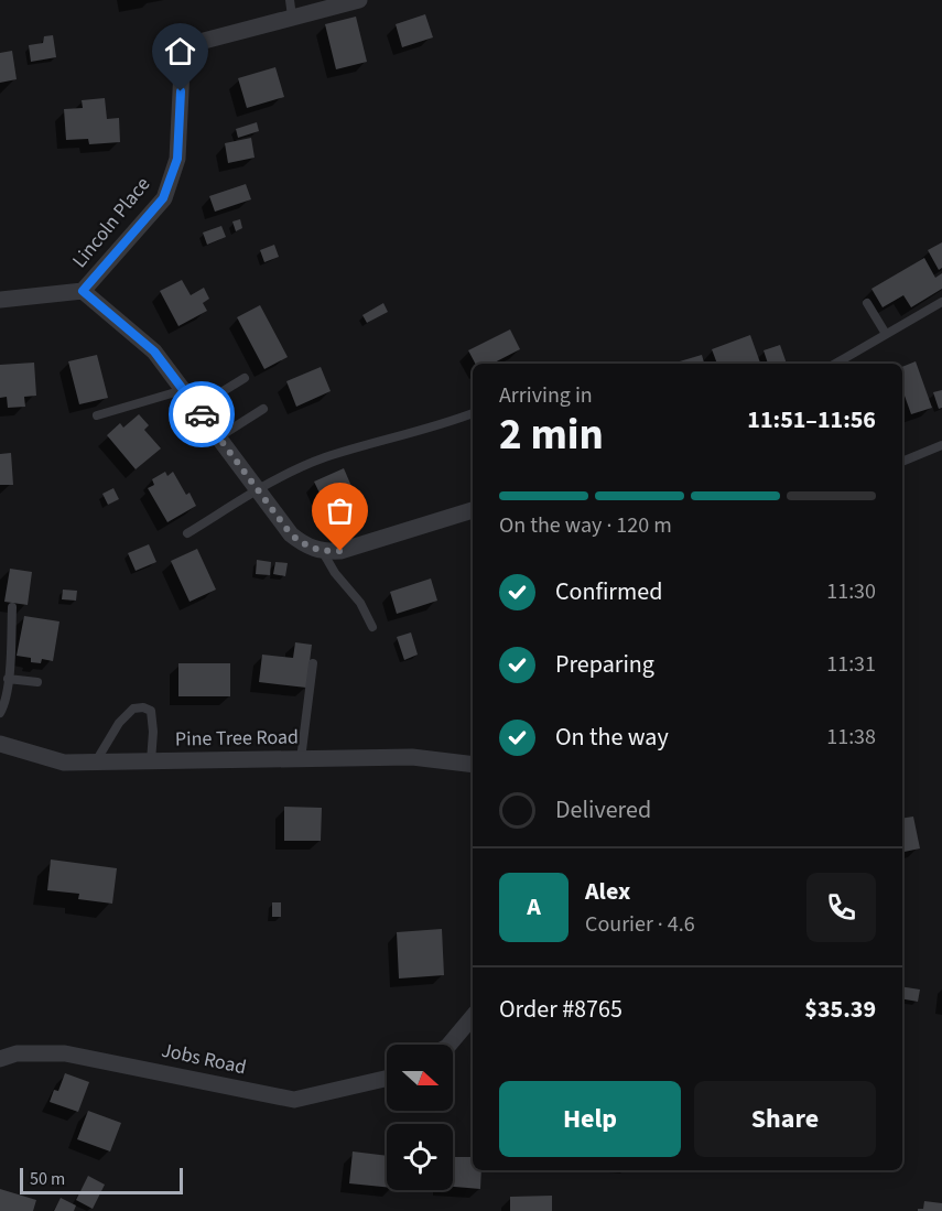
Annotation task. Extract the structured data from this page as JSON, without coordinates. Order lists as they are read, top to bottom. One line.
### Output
{"streets":{"street":["Lincoln Place","Pine Tree Road","Jobs Road"]},"scale_bar":"50 m","north":"right","page":{"heading":["2 min","Arriving in","11:51–11:56"],"panel":["Alex","Courier · 4.6","Order #8765","$35.39"],"bar":"On the way · 120 m","list":[["Confirmed","11:30"],["Preparing","11:31"],["On the way","11:38"],"Delivered"],"round":"A","buttons":["Help","Share"],"scale":"50 m"}}
